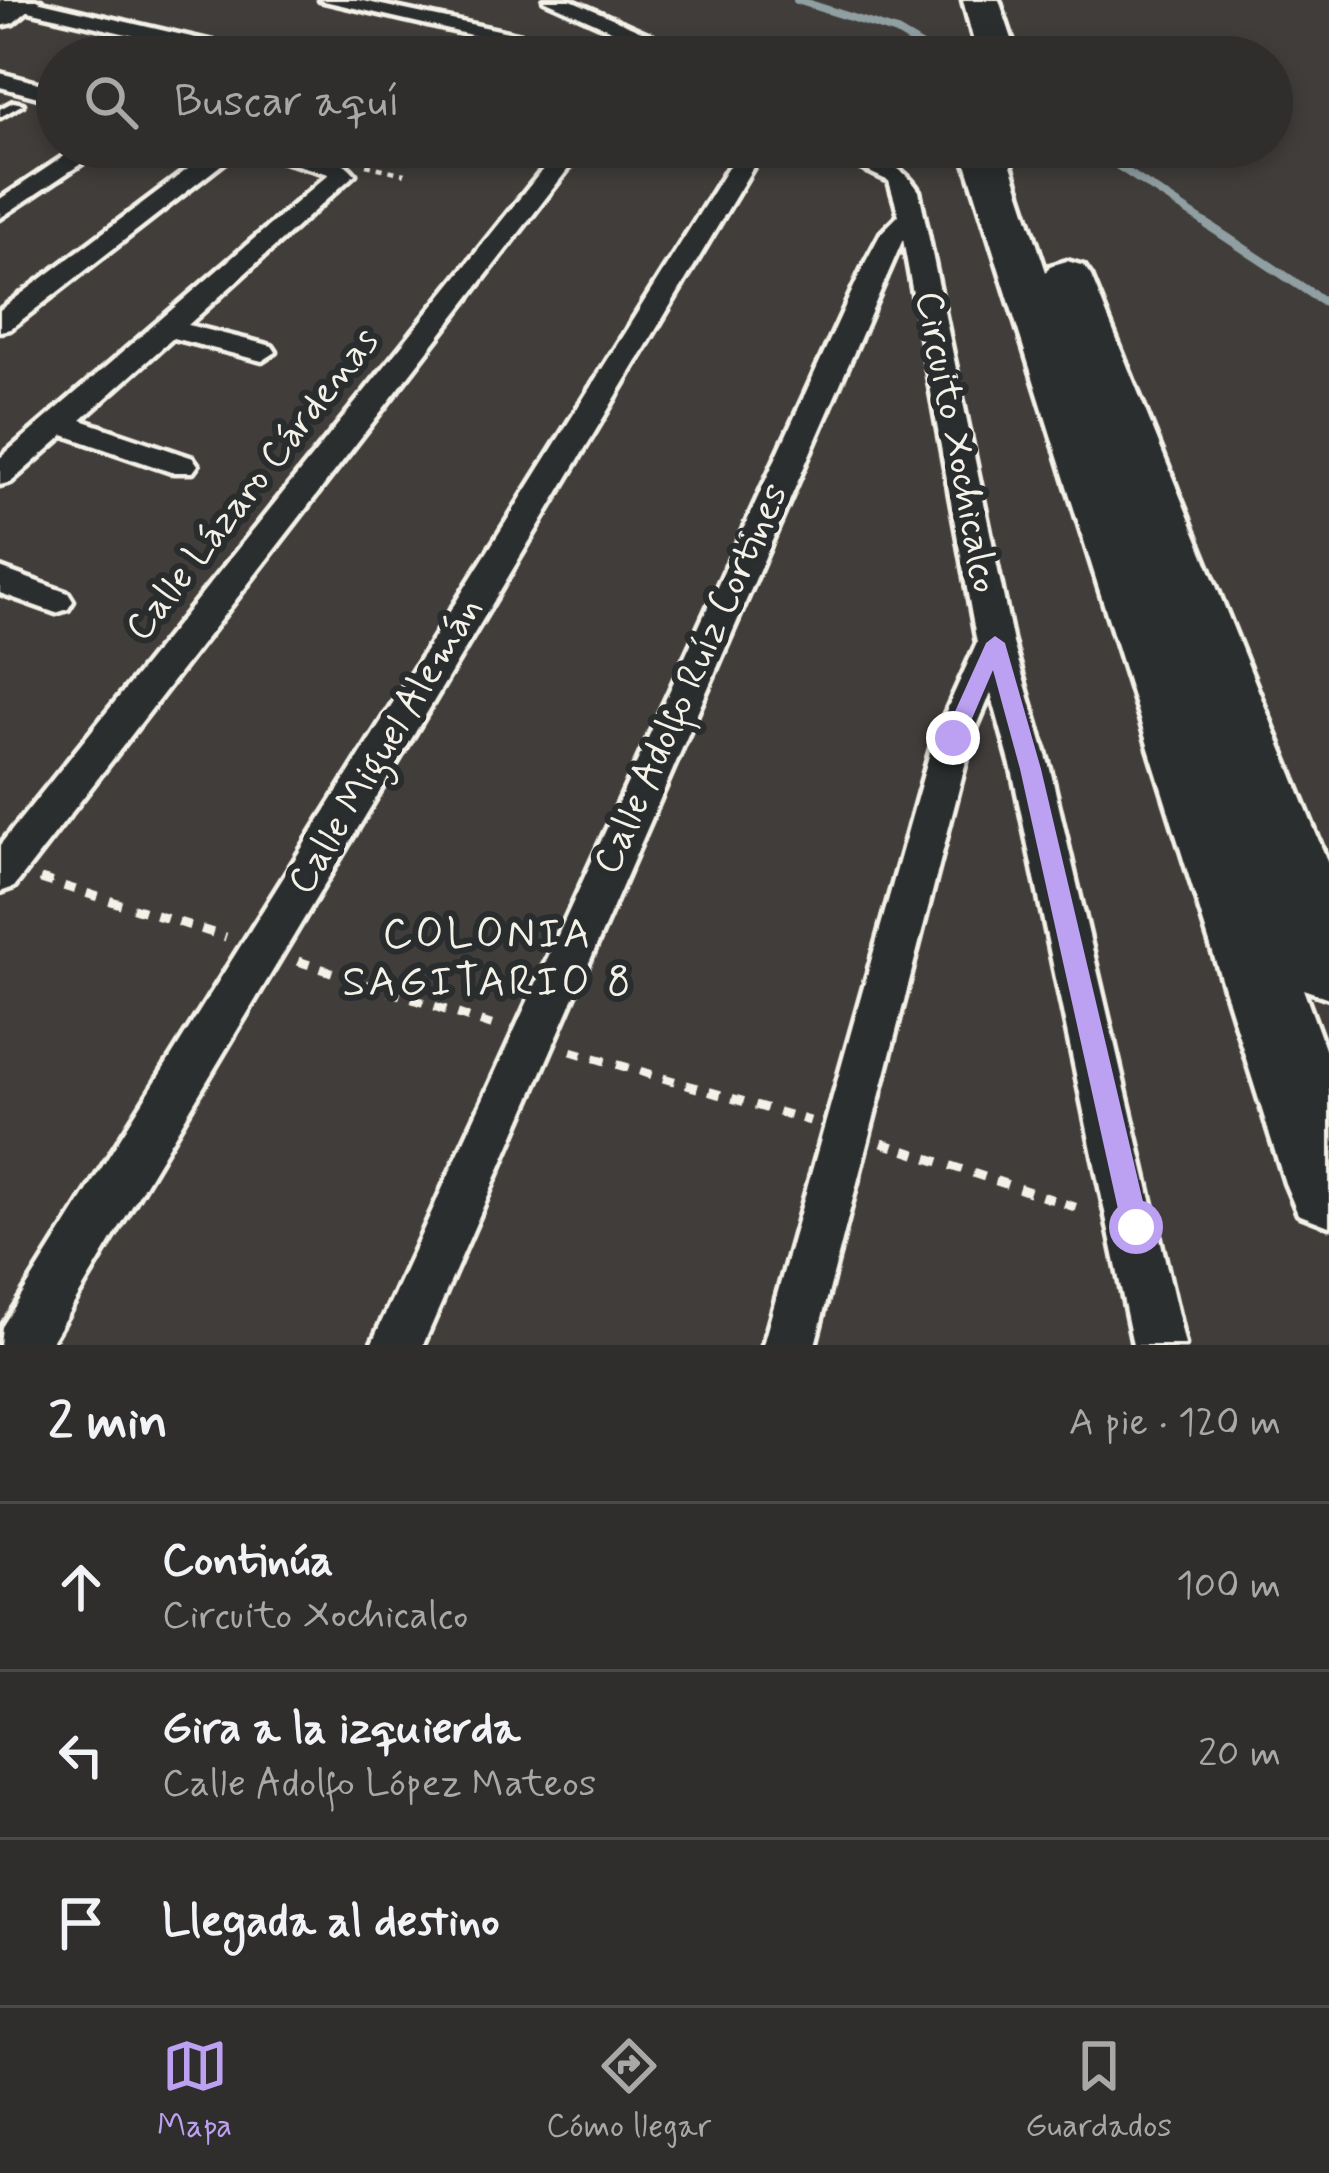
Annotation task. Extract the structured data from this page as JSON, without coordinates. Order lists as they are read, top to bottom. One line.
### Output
{"streets":{"street":["Circuito Xochicalco","Calle Lázaro Cárdenas","Calle Adolfo Ruíz Cortines","Calle Miguel Alemán"]},"crossings":[["Circuito Xochicalco","Calle Adolfo Ruíz Cortines"]],"districts":["COLONIA SAGITARIO 8"],"page":{"search":"Buscar aquí","heading":["2 min","A pie · 120 m"],"list":[["Continúa","Circuito Xochicalco","100 m"],["Gira a la izquierda","Calle Adolfo López Mateos","20 m"],"Llegada al destino"],"nav":["Mapa","Cómo llegar","Guardados"]}}
